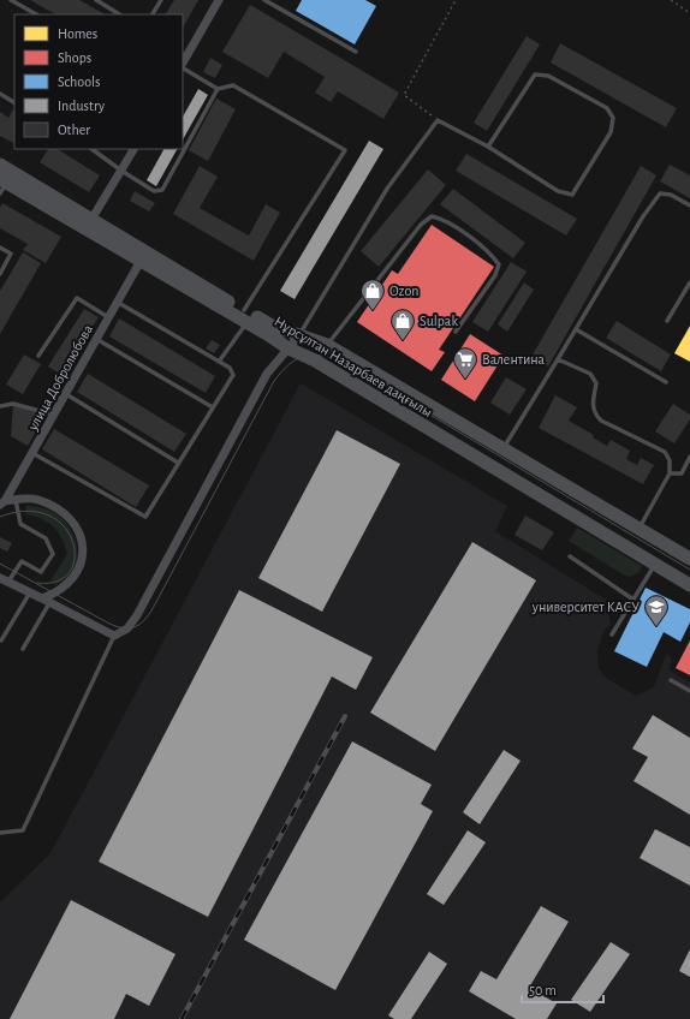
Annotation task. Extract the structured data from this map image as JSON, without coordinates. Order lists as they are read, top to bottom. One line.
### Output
{"streets":{"main road":["Нұрсұлтан Назарбаев даңғылы"],"street":["улица Добролюбова"]},"crossings":[["Нұрсұлтан Назарбаев даңғылы","улица Добролюбова"]],"places":{"shop":["Ozon","Sulpak"],"supermarket":["Валентина"],"school or university":["университет КАСУ"]},"legend":["Homes","Shops","Schools","Industry","Other"],"scale_bar":"50 m"}
